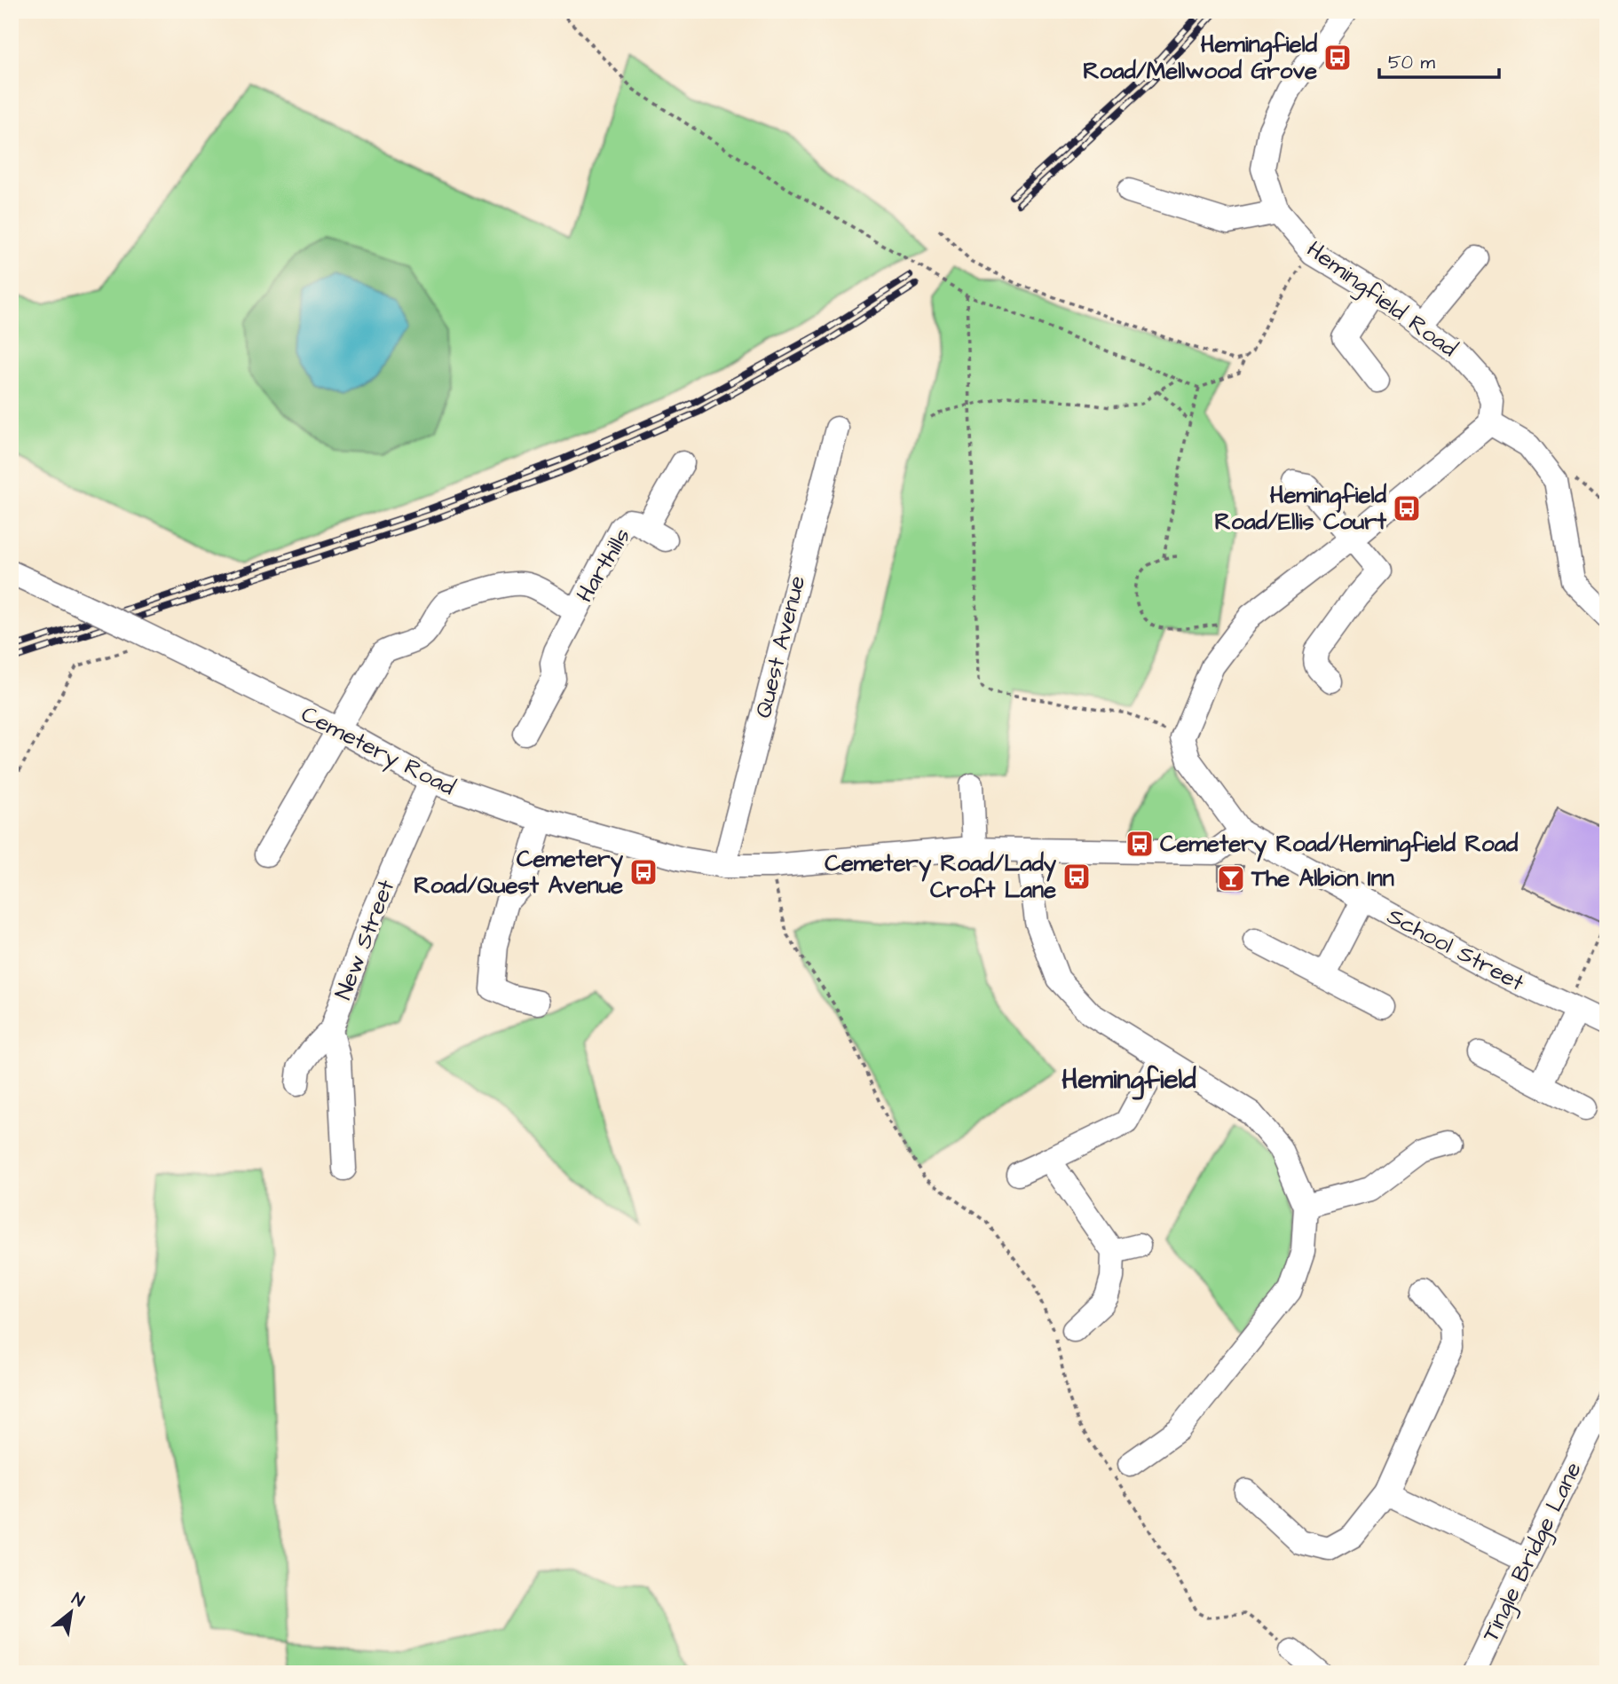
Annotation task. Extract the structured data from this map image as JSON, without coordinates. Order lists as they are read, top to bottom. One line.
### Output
{"streets":{"street":["Hemingfield Road","Harthills","Quest Avenue","Cemetery Road","New Street","School Street","Tingle Bridge Lane"]},"crossings":[["Harthills","Cemetery Road"],["Quest Avenue","Cemetery Road"],["Cemetery Road","New Street"],["Cemetery Road","School Street"]],"districts":["Hemingfield"],"places":{"bus stop":["Hemingfield Road/Mellwood Grove","Hemingfield Road/Ellis Court","Cemetery Road/Hemingfield Road","Cemetery Road/Quest Avenue","Cemetery Road/Lady Croft Lane"],"bar":["The Albion Inn"]},"scale_bar":"50 m","north":"top right"}
